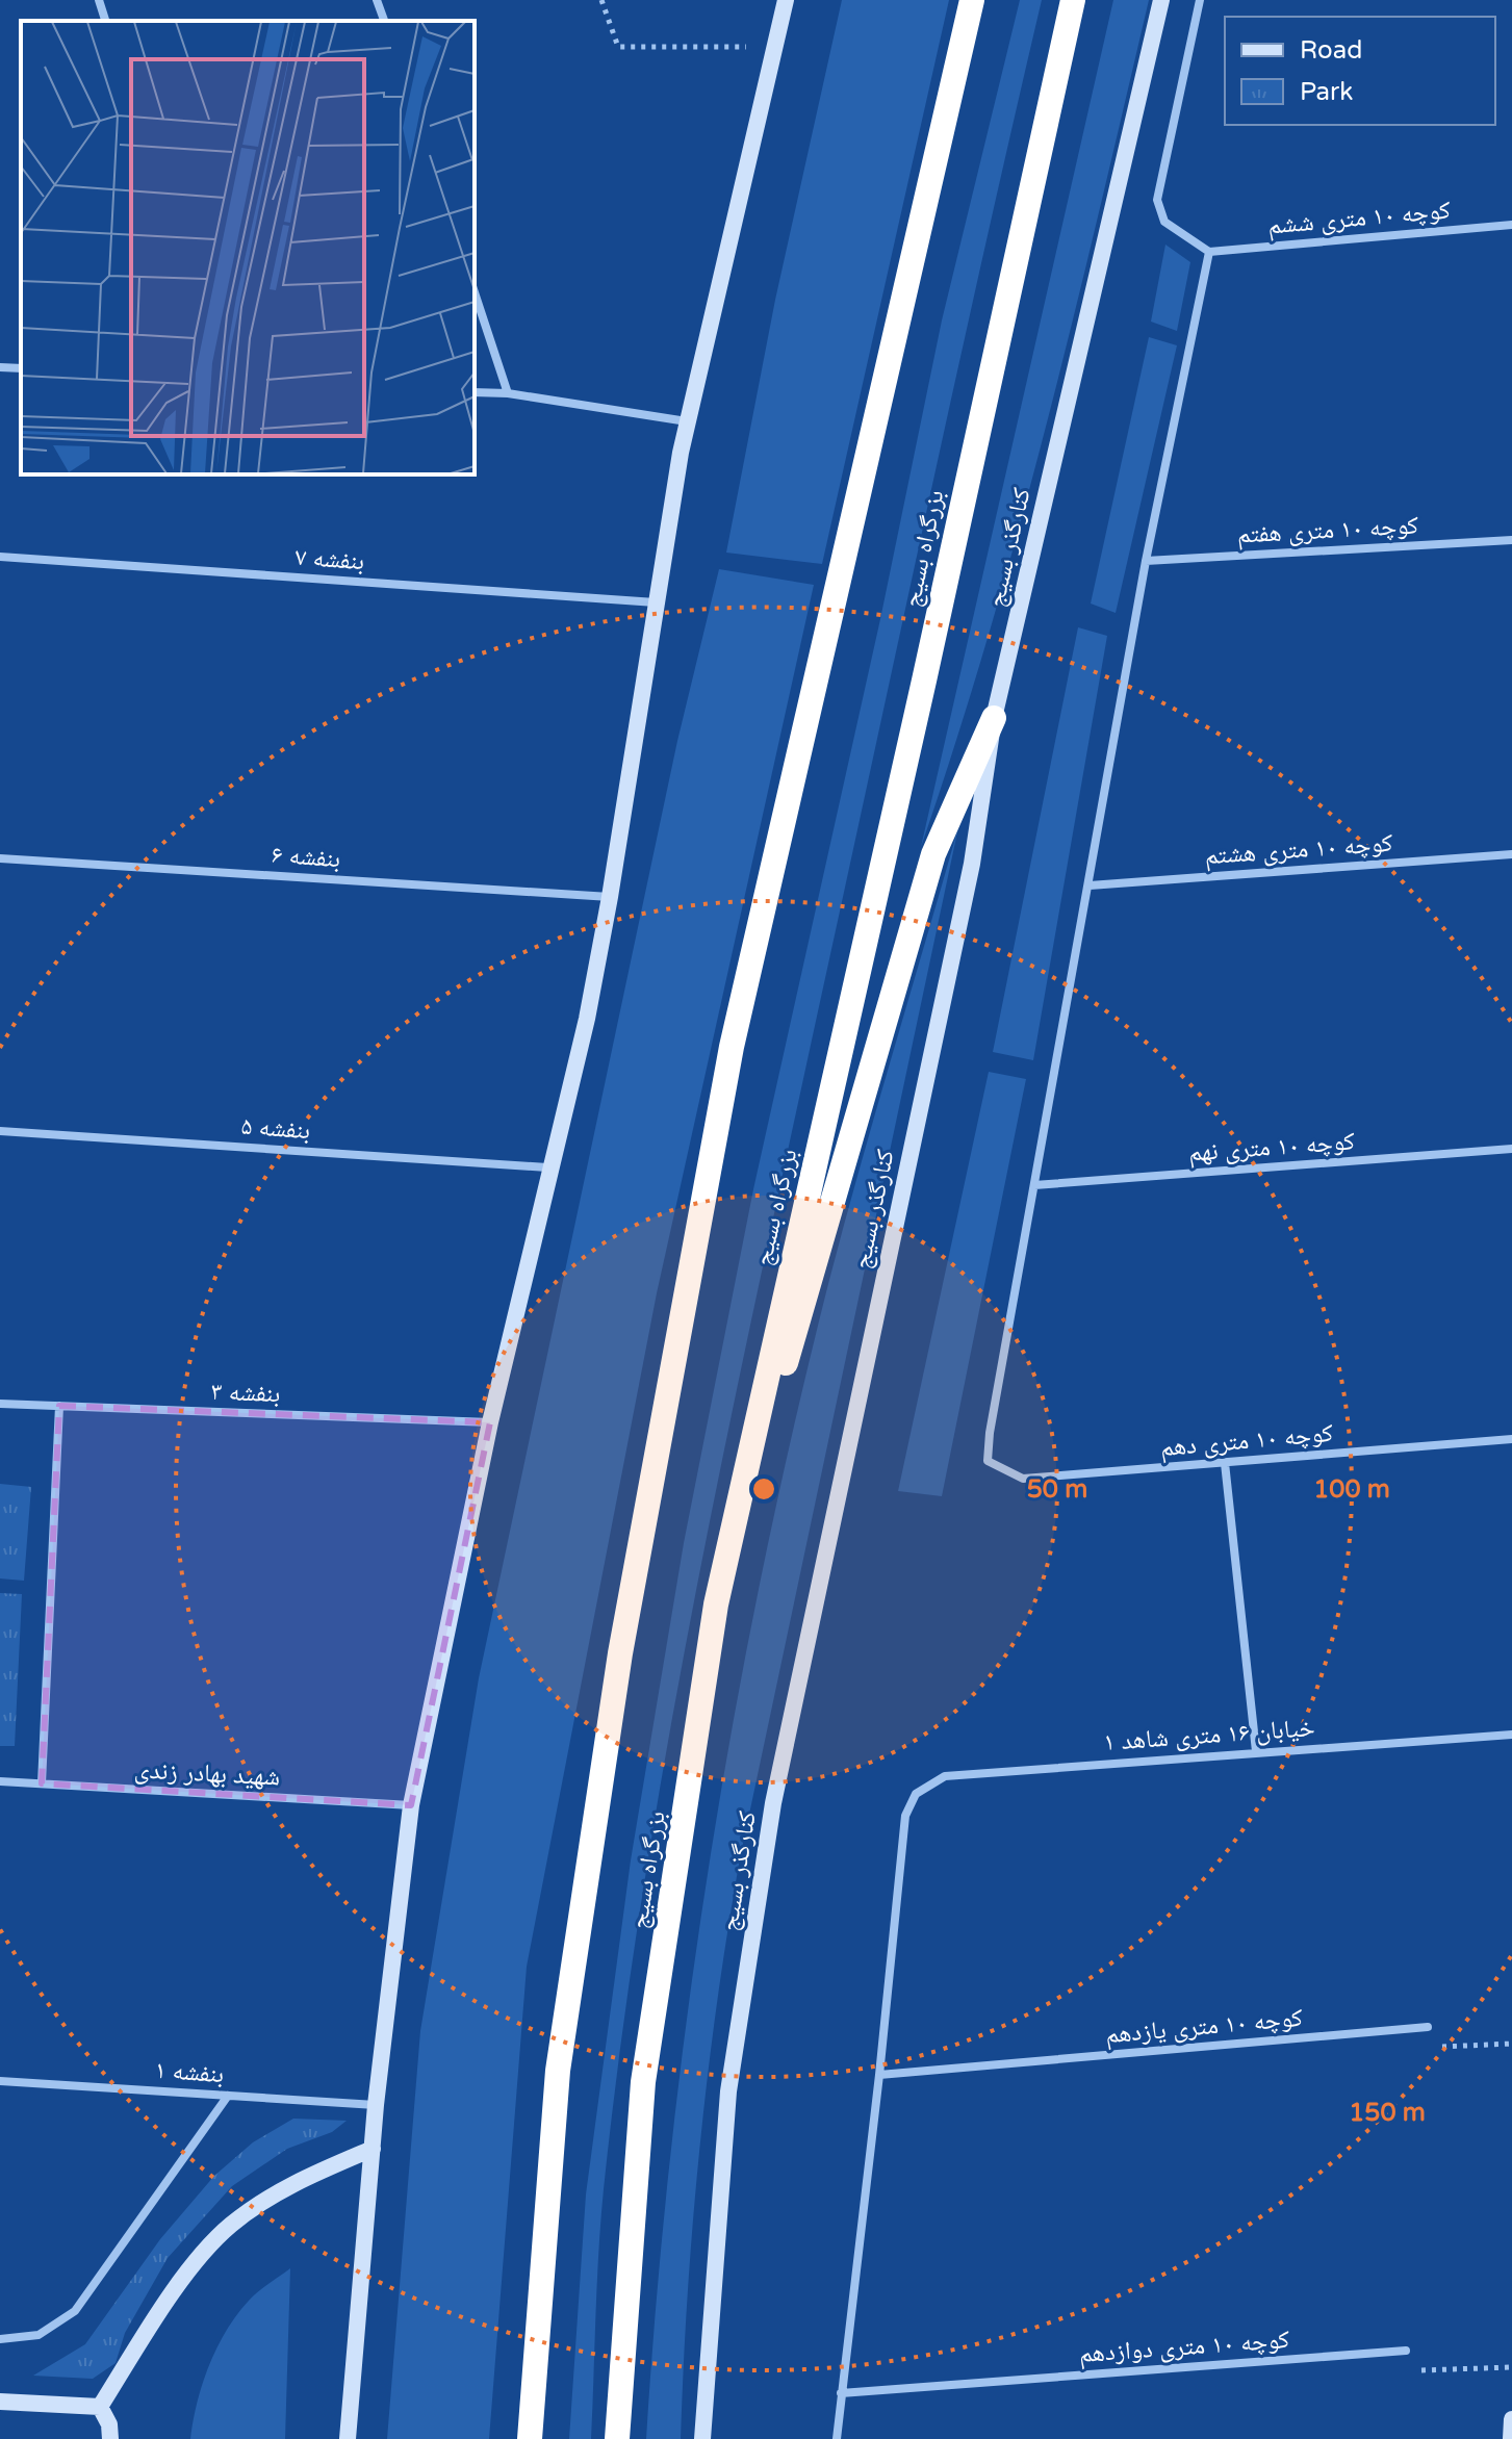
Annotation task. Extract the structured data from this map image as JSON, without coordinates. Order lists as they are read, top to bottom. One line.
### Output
{"streets":{"highway":["بزرگراه بسیج"],"main road":["کنارگذر بسیج"],"street":["کوچه ۱۰ متری ششم","کوچه ۱۰ متری هفتم","بنفشه ۷","کوچه ۱۰ متری هشتم","بنفشه ۶","بنفشه ۵","کوچه ۱۰ متری نهم","بنفشه ۳","کوچه ۱۰ متری دهم","خیابان ۱۶ متری شاهد ۱","شهید بهادر زندی","کوچه ۱۰ متری یازدهم","بنفشه ۱","کوچه ۱۰ متری دوازدهم"]},"crossings":[["کوچه ۱۰ متری نهم","کوچه ۱۰ متری دهم"],["خیابان ۱۶ متری شاهد ۱","کوچه ۱۰ متری یازدهم"]],"legend":["Road","Park"],"rings":["50 m","100 m","150 m"]}
